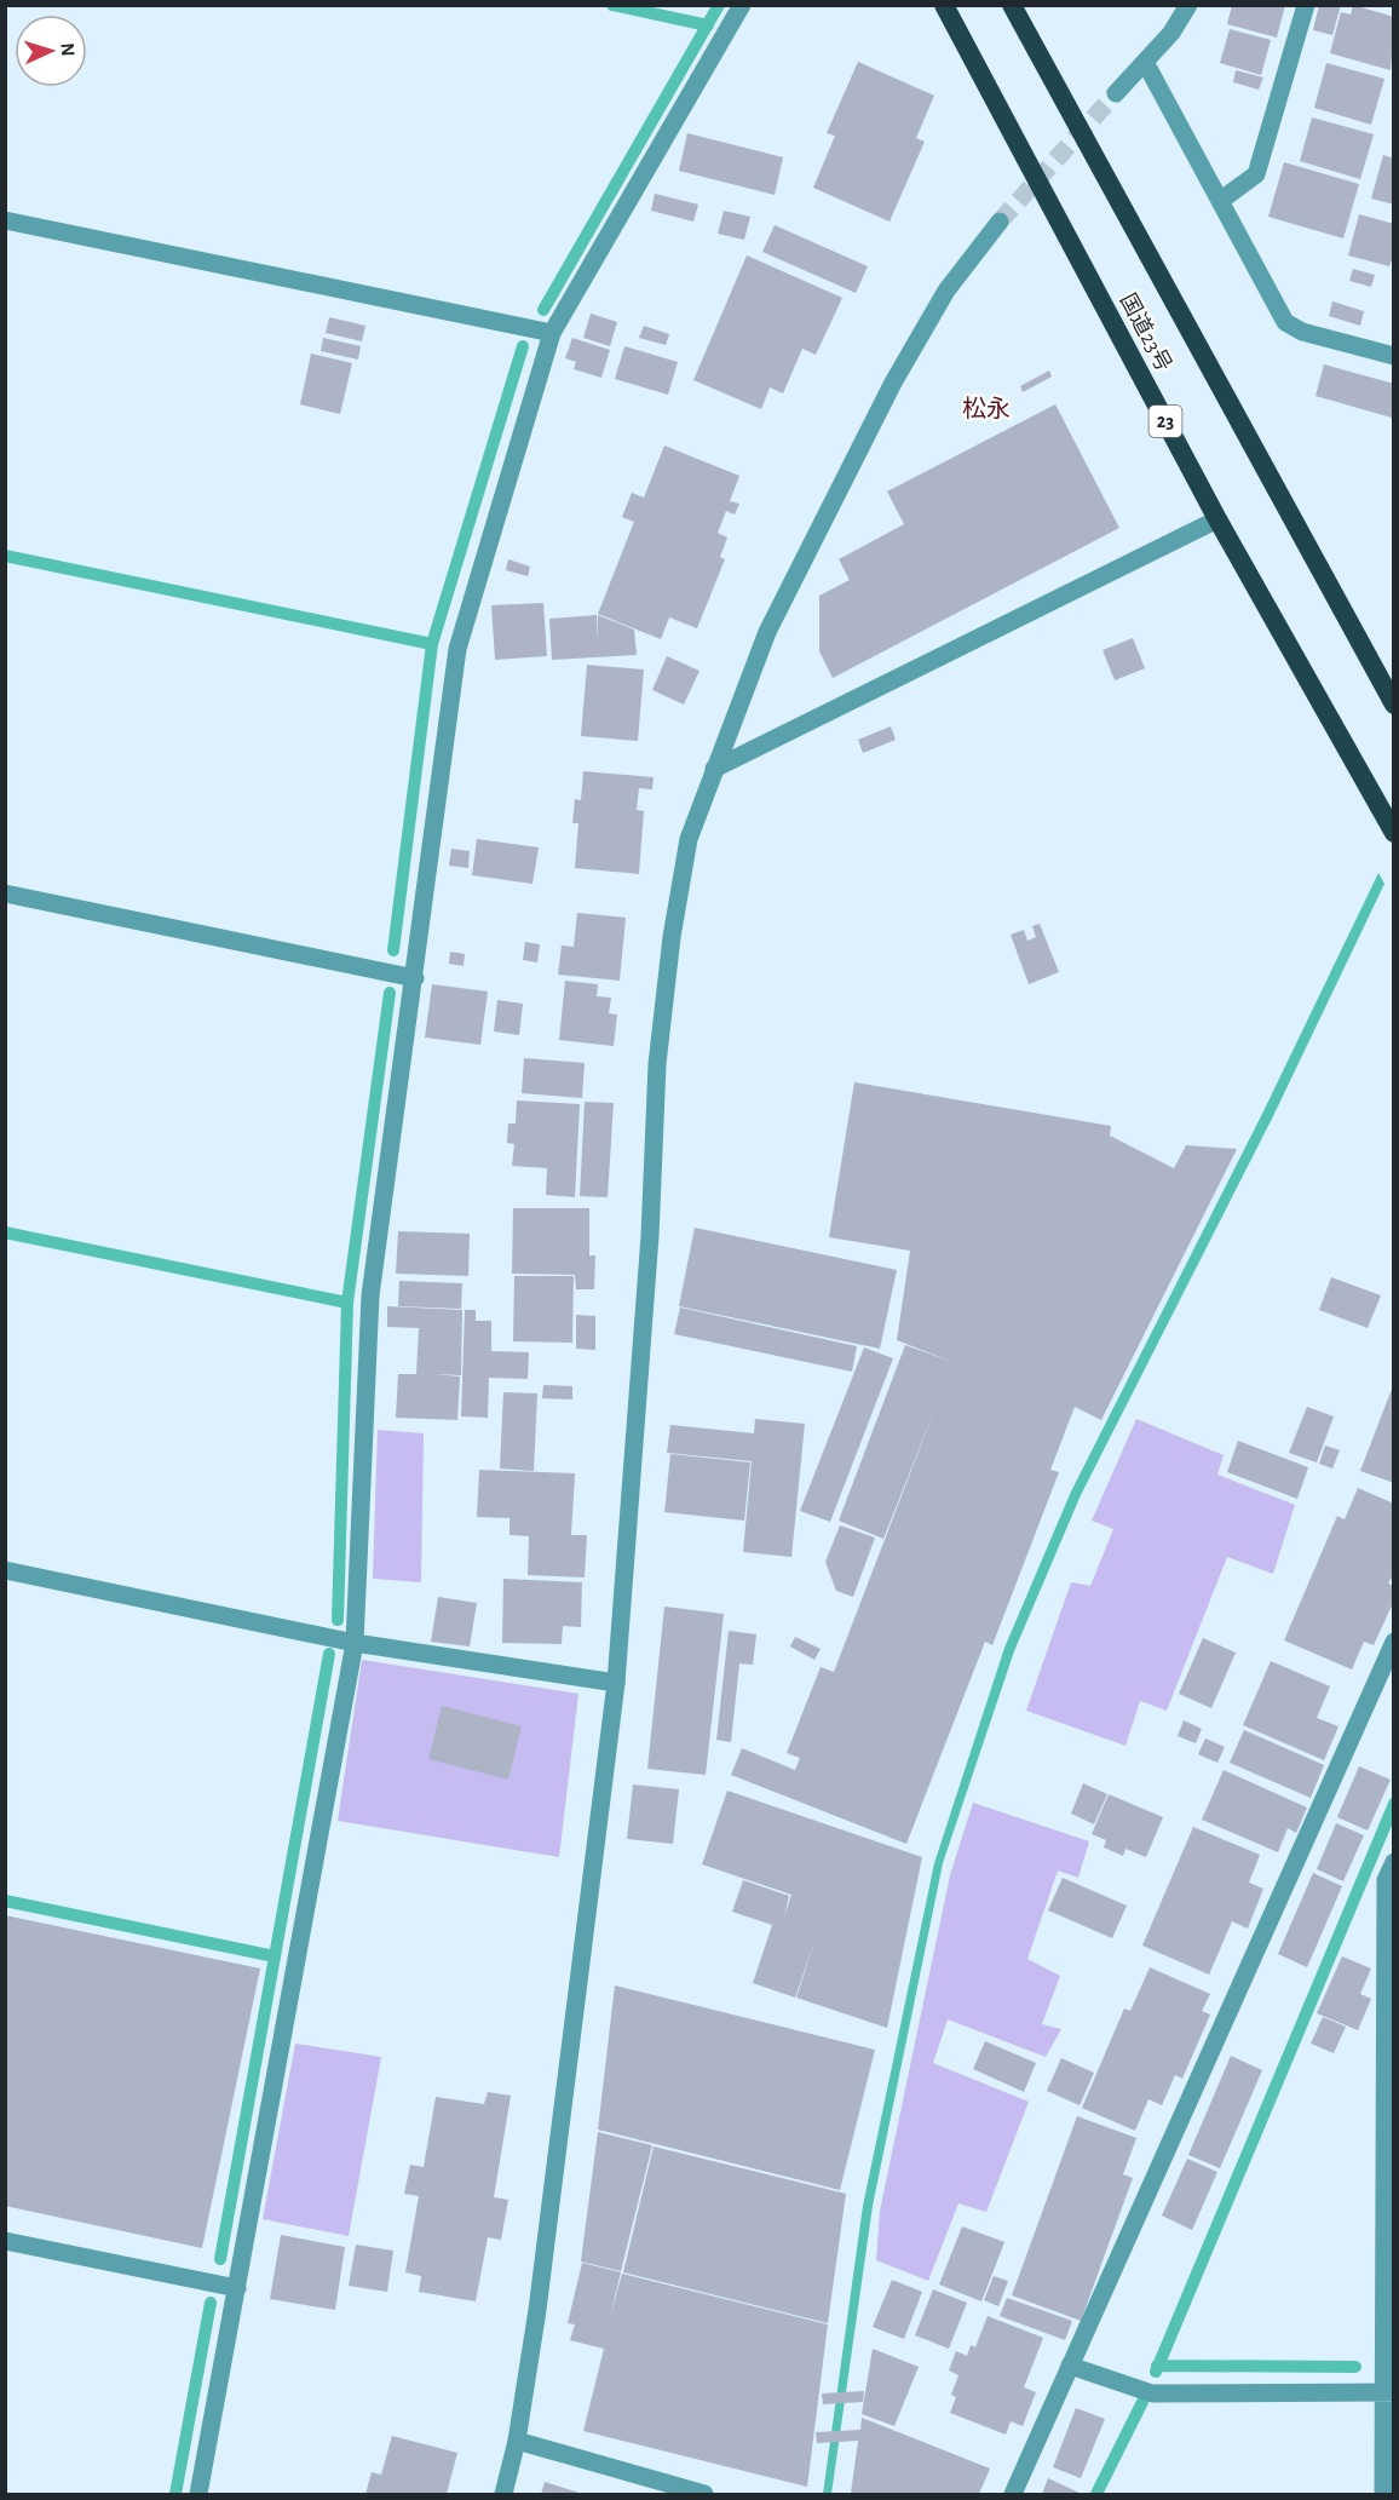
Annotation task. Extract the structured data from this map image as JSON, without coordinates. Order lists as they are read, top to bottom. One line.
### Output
{"streets":{"highway":["国道23号","23"]},"districts":["松永"],"north":"right"}
